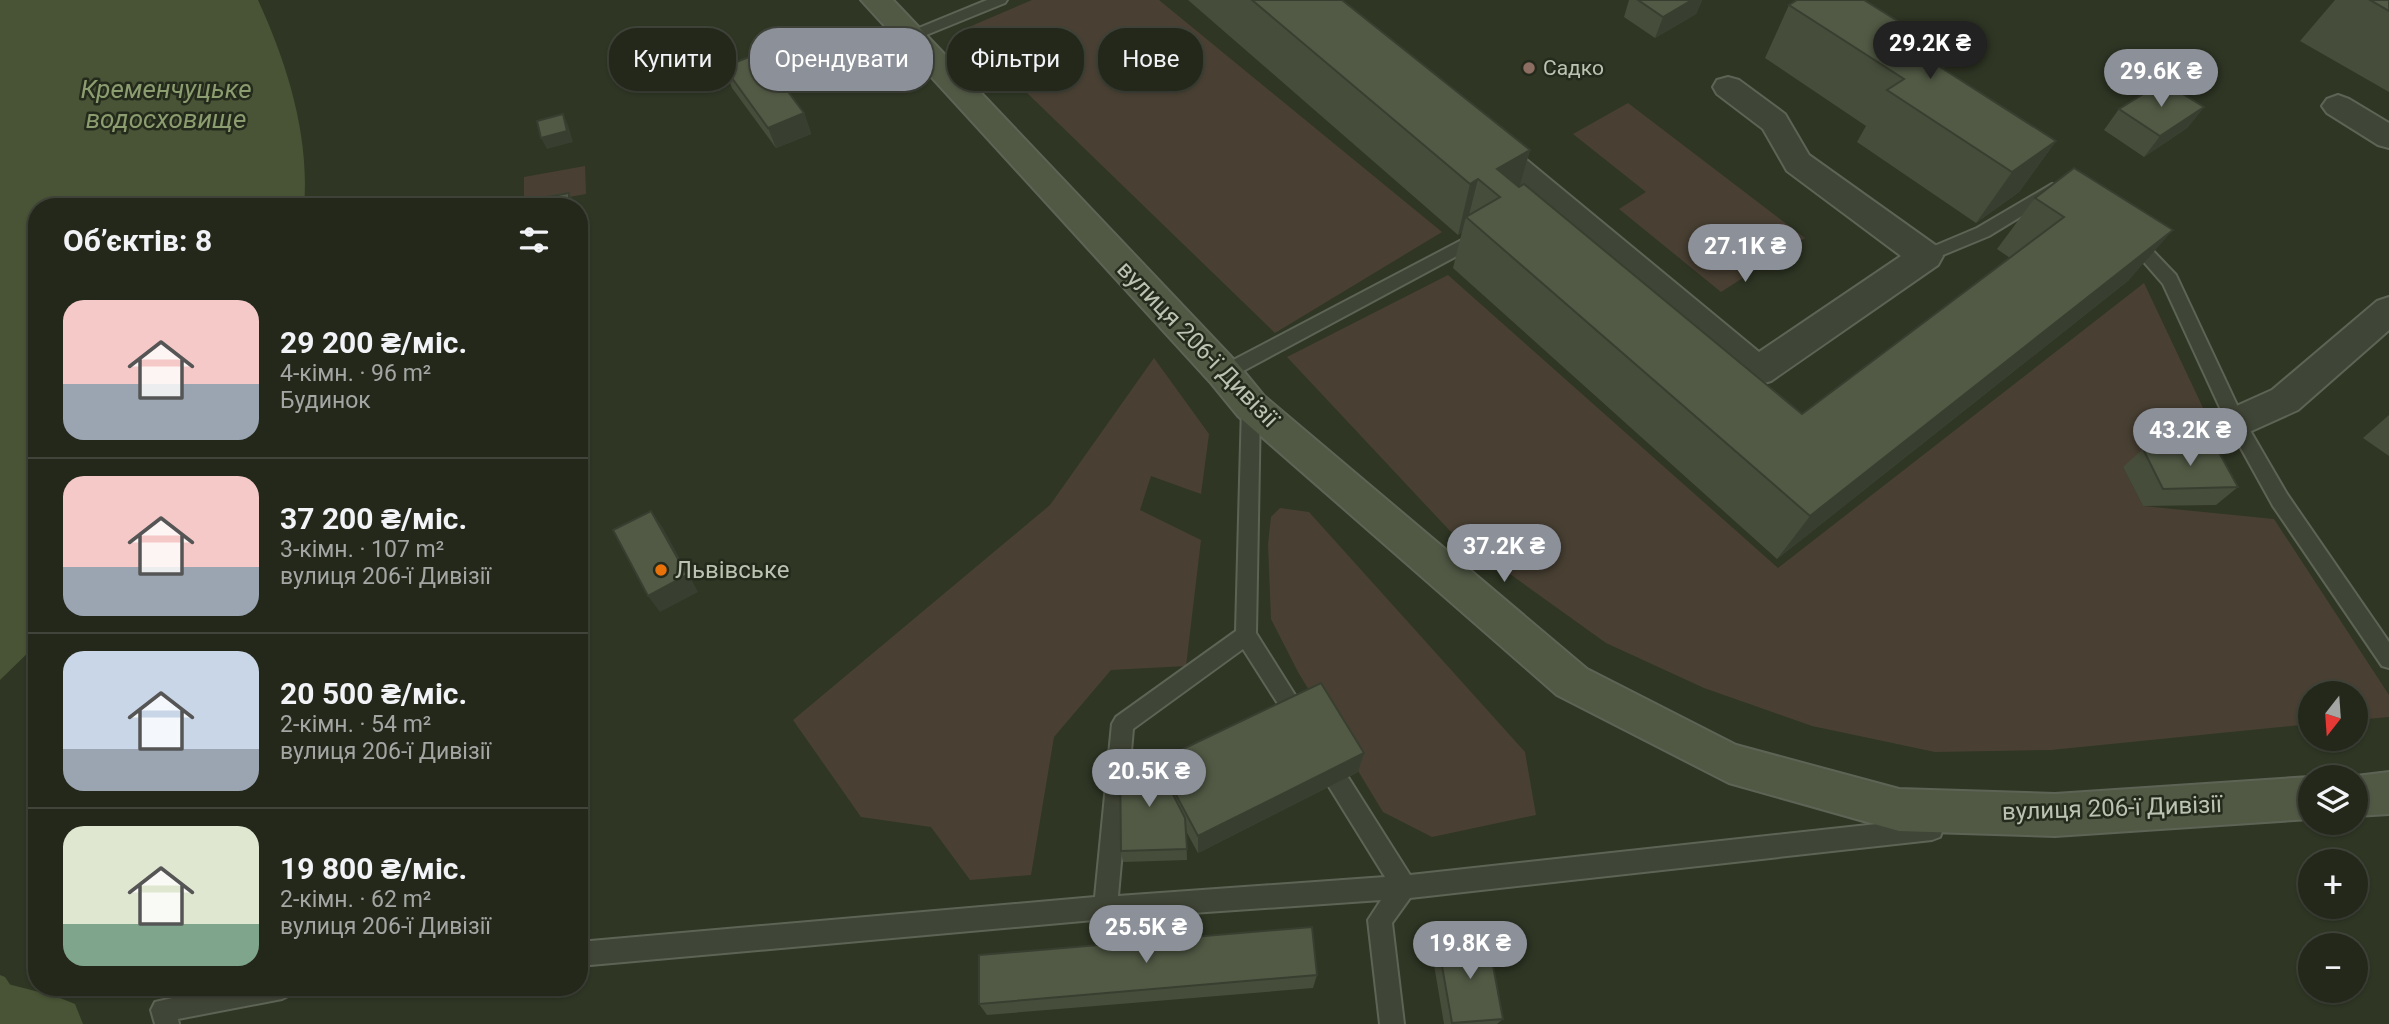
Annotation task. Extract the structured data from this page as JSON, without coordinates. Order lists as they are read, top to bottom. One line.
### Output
{"streets":{"street":["вулиця 206-ї Дивізії"]},"water":["Кременчуцьке водосховище"],"places":["Садко","Львівське"],"north":"bottom","page":{"price":["29.2K ₴","29.6K ₴","27.1K ₴","43.2K ₴","37.2K ₴","20.5K ₴","25.5K ₴","19.8K ₴"],"chip":["Купити","Орендувати","Фільтри","Нове"],"heading":"Об’єктів: 8","list":[{"name":"29 200 ₴/міс.","note":"4-кімн. · 96 m² · Будинок"},{"name":"37 200 ₴/міс.","note":"3-кімн. · 107 m² · вулиця 206-ї Дивізії"},{"name":"20 500 ₴/міс.","note":"2-кімн. · 54 m² · вулиця 206-ї Дивізії"},{"name":"19 800 ₴/міс.","note":"2-кімн. · 62 m² · вулиця 206-ї Дивізії"}],"map_buttons":["+","−"]}}
